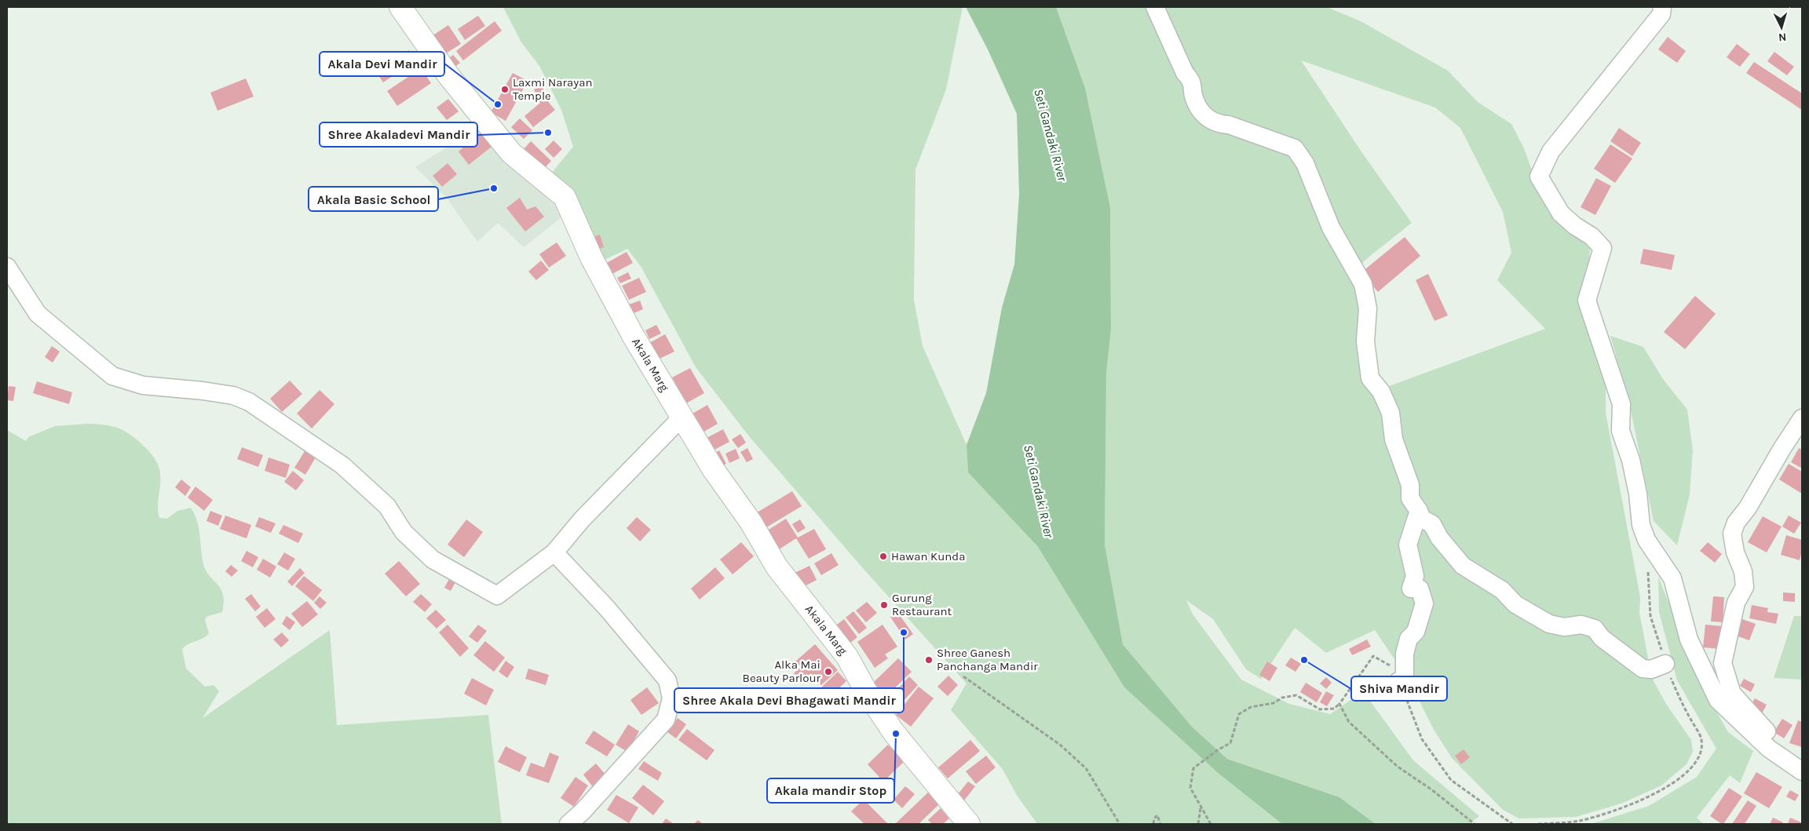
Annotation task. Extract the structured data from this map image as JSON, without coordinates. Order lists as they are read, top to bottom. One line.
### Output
{"streets":{"main road":["Akala Marg"]},"water":["Seti Gandaki River"],"places":["Laxmi Narayan Temple","Akala Devi Mandir","Shree Akaladevi Mandir","Akala Basic School","Hawan Kunda","Gurung Restaurant","Shree Akala Devi Bhagawati Mandir","Shree Ganesh Panchanga Mandir","Shiva Mandir","Alka Mai Beauty Parlour","Akala mandir Stop"],"north":"bottom"}
